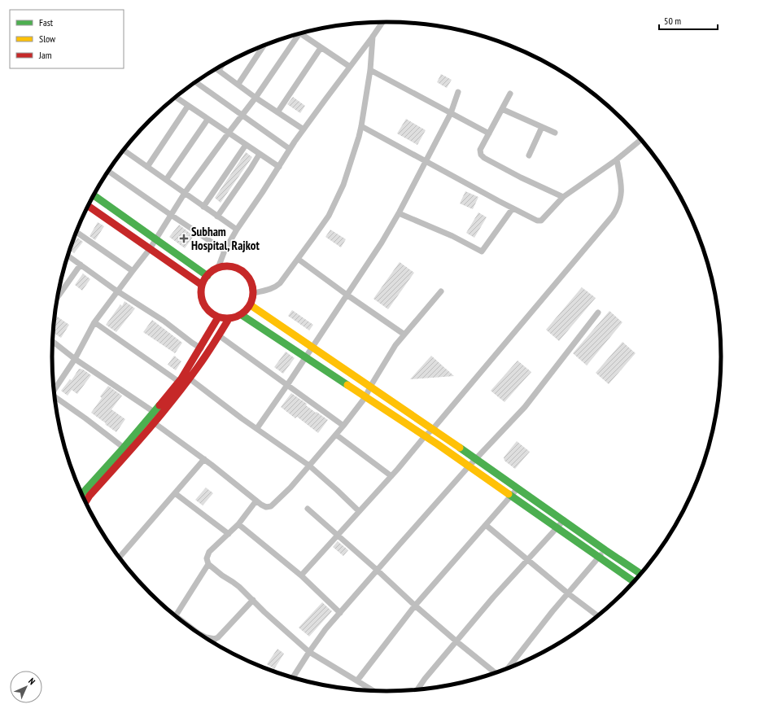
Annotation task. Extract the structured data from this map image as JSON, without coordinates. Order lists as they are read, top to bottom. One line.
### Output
{"places":{"health":["Subham Hospital, Rajkot"]},"legend":["Fast","Slow","Jam"],"scale_bar":"50 m","north":"top right"}
